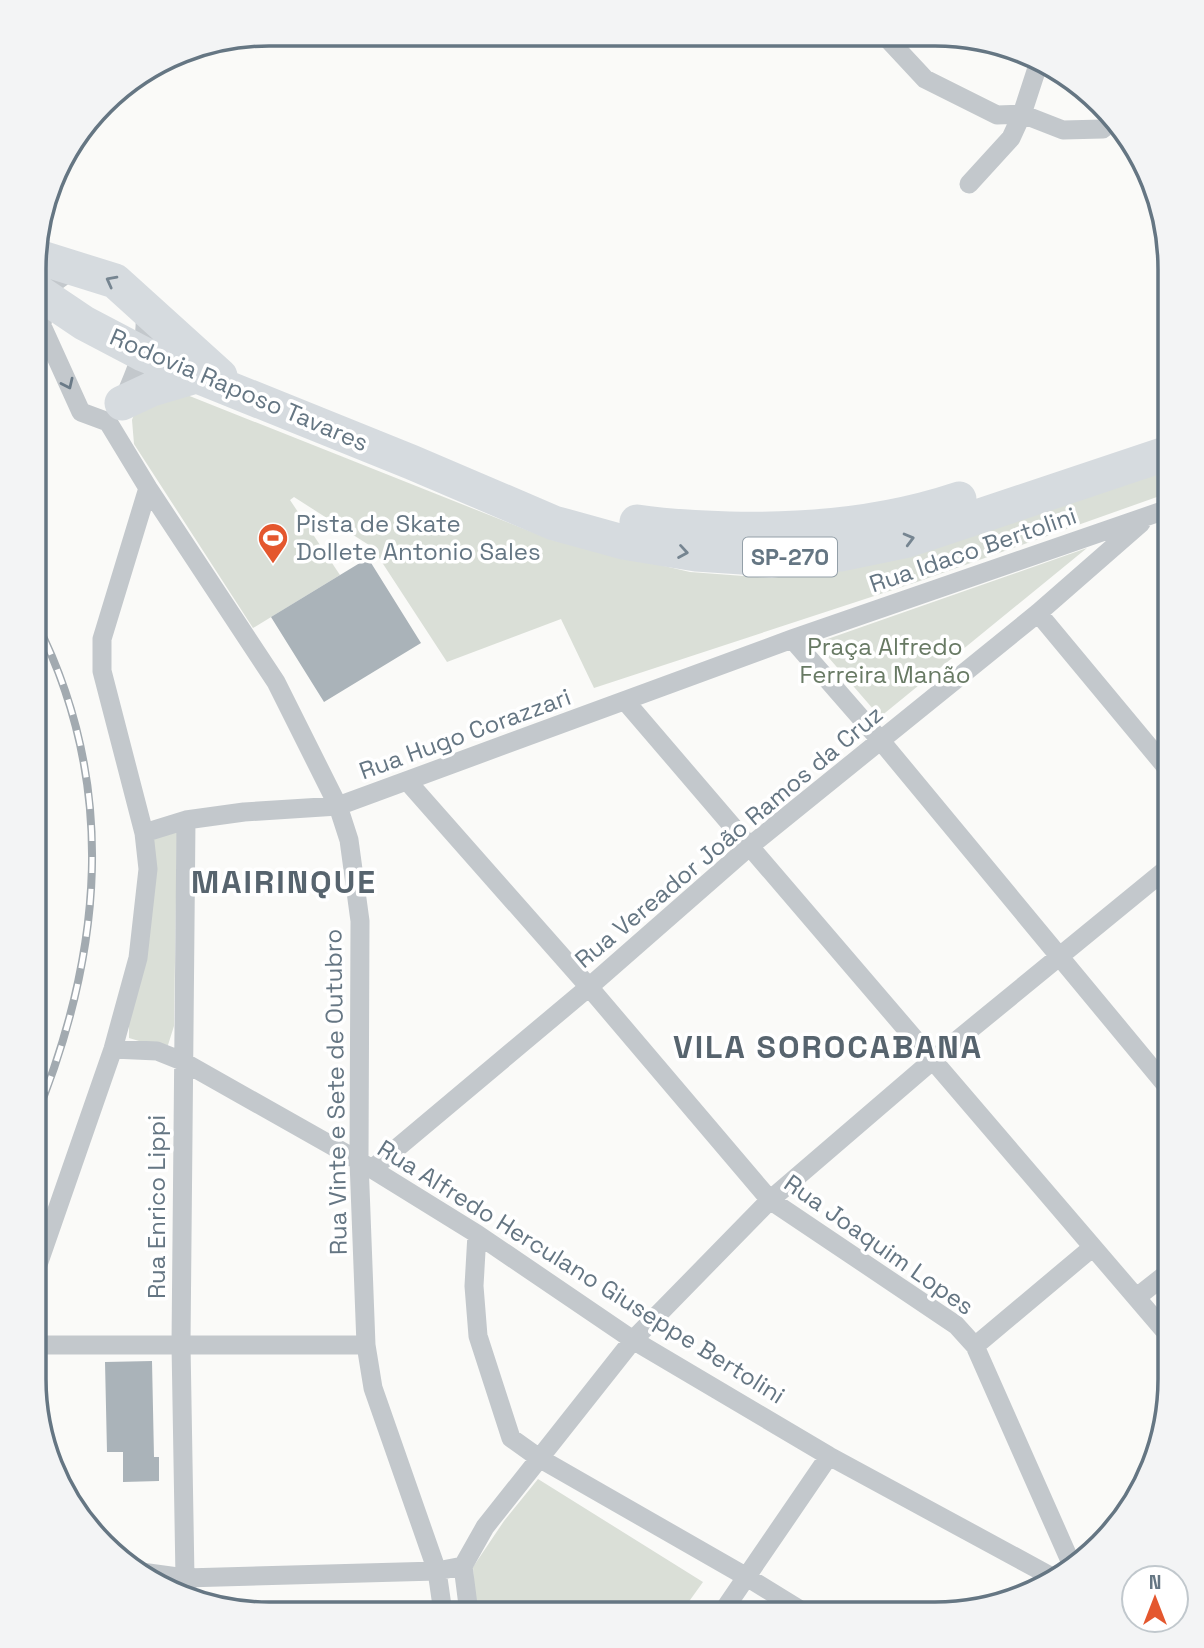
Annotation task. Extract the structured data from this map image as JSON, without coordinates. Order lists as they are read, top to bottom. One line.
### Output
{"streets":{"highway":["Rodovia Raposo Tavares","SP-270"],"street":["Rua Idaco Bertolini","Rua Hugo Corazzari","Rua Vereador João Ramos da Cruz","Rua Vinte e Sete de Outubro","Rua Enrico Lippi","Rua Joaquim Lopes","Rua Alfredo Herculano Giuseppe Bertolini"]},"crossings":[["Rua Idaco Bertolini","Rua Hugo Corazzari"],["Rua Idaco Bertolini","Rua Vereador João Ramos da Cruz"],["Rua Hugo Corazzari","Rua Vinte e Sete de Outubro"],["Rua Hugo Corazzari","Rua Enrico Lippi"],["Rua Hugo Corazzari","Rua Joaquim Lopes"],["Rua Vereador João Ramos da Cruz","Rua Vinte e Sete de Outubro"],["Rua Vereador João Ramos da Cruz","Rua Joaquim Lopes"],["Rua Vereador João Ramos da Cruz","Rua Alfredo Herculano Giuseppe Bertolini"],["Rua Vinte e Sete de Outubro","Rua Alfredo Herculano Giuseppe Bertolini"],["Rua Enrico Lippi","Rua Alfredo Herculano Giuseppe Bertolini"]],"districts":["MAIRINQUE","VILA SOROCABANA"],"parks":["Praça Alfredo Ferreira Manão"],"places":{"sports":["Pista de Skate Dollete Antonio Sales"]},"north":"top"}
